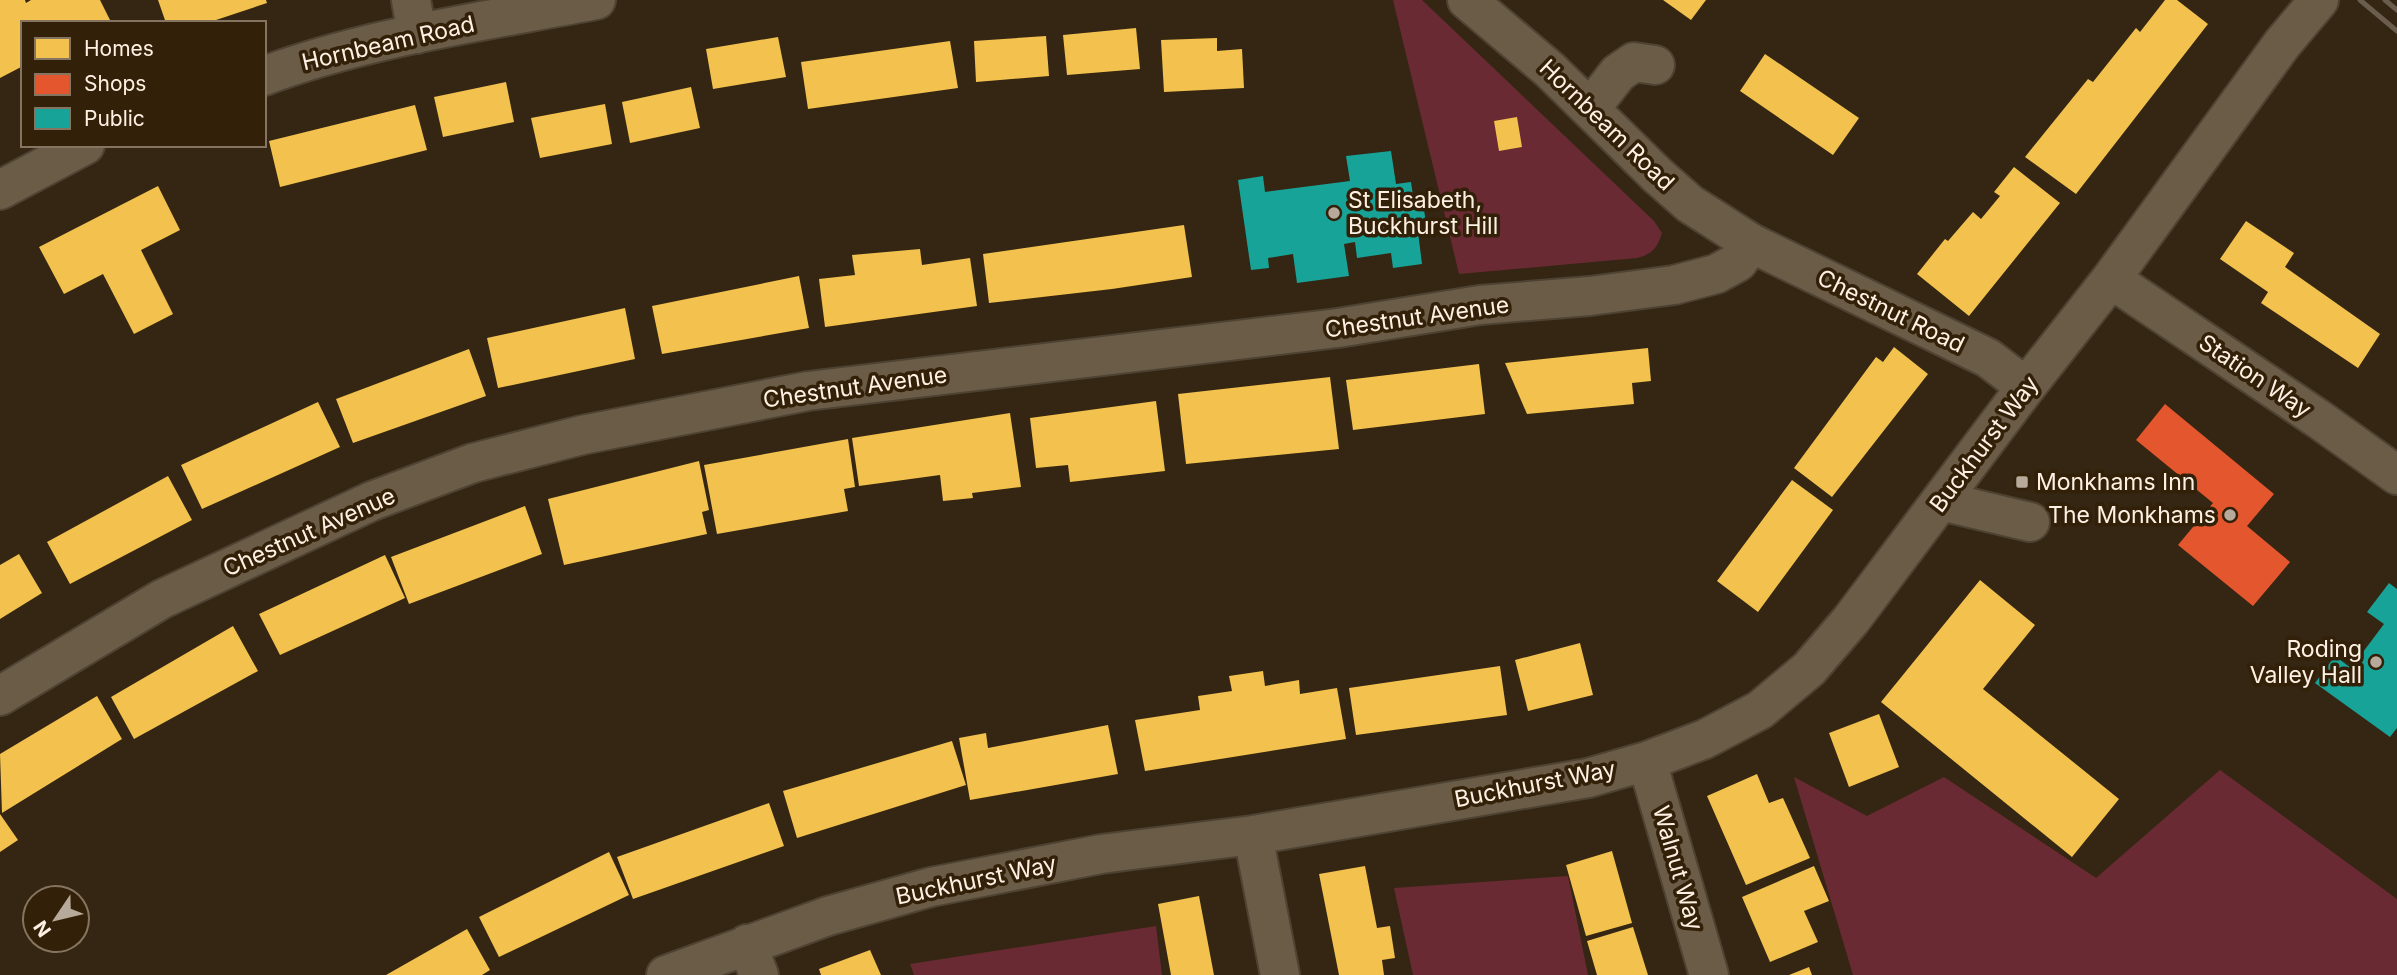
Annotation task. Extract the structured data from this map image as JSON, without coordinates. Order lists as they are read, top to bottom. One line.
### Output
{"streets":{"street":["Hornbeam Road","Chestnut Road","Chestnut Avenue","Station Way","Buckhurst Way","Walnut Way"]},"crossings":[["Hornbeam Road","Chestnut Road"],["Hornbeam Road","Chestnut Avenue"],["Chestnut Road","Chestnut Avenue"],["Chestnut Road","Buckhurst Way"],["Station Way","Buckhurst Way"],["Buckhurst Way","Walnut Way"]],"places":{"other":["St Elisabeth, Buckhurst Hill","The Monkhams","Roding Valley Hall"],"transit":["Monkhams Inn"]},"legend":["Homes","Shops","Public"],"north":"bottom left"}
